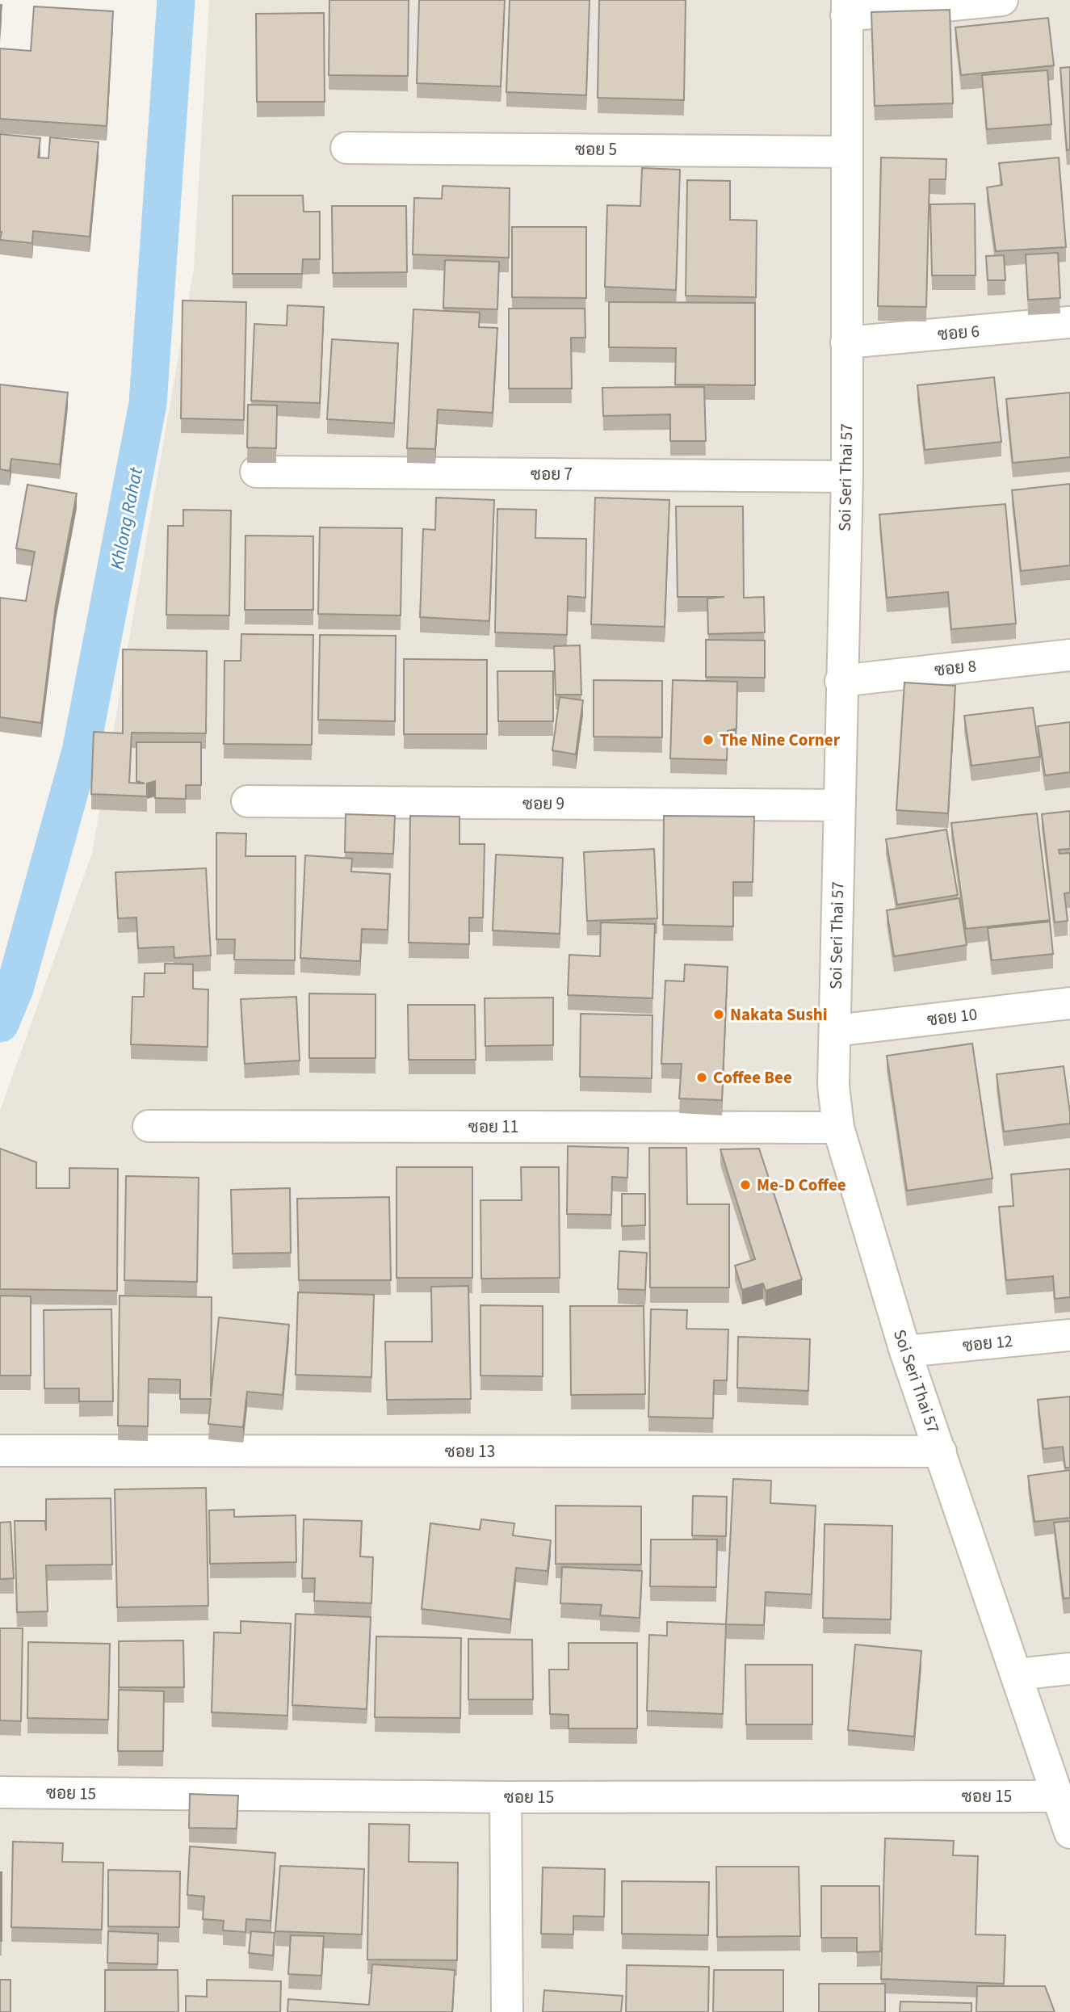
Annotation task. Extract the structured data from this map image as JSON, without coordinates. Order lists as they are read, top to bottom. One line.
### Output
{"streets":{"street":["ซอย 5","ซอย 6","ซอย 7","Soi Seri Thai 57","ซอย 8","ซอย 9","ซอย 10","ซอย 11","ซอย 12","ซอย 13","ซอย 15"]},"crossings":[["ซอย 5","Soi Seri Thai 57"],["ซอย 6","Soi Seri Thai 57"],["ซอย 7","Soi Seri Thai 57"],["Soi Seri Thai 57","ซอย 8"],["Soi Seri Thai 57","ซอย 9"],["Soi Seri Thai 57","ซอย 10"],["Soi Seri Thai 57","ซอย 11"],["Soi Seri Thai 57","ซอย 12"],["Soi Seri Thai 57","ซอย 13"],["Soi Seri Thai 57","ซอย 15"]],"water":["Khlong Rahat"],"places":["The Nine Corner","Nakata Sushi","Coffee Bee","Me-D Coffee"]}
